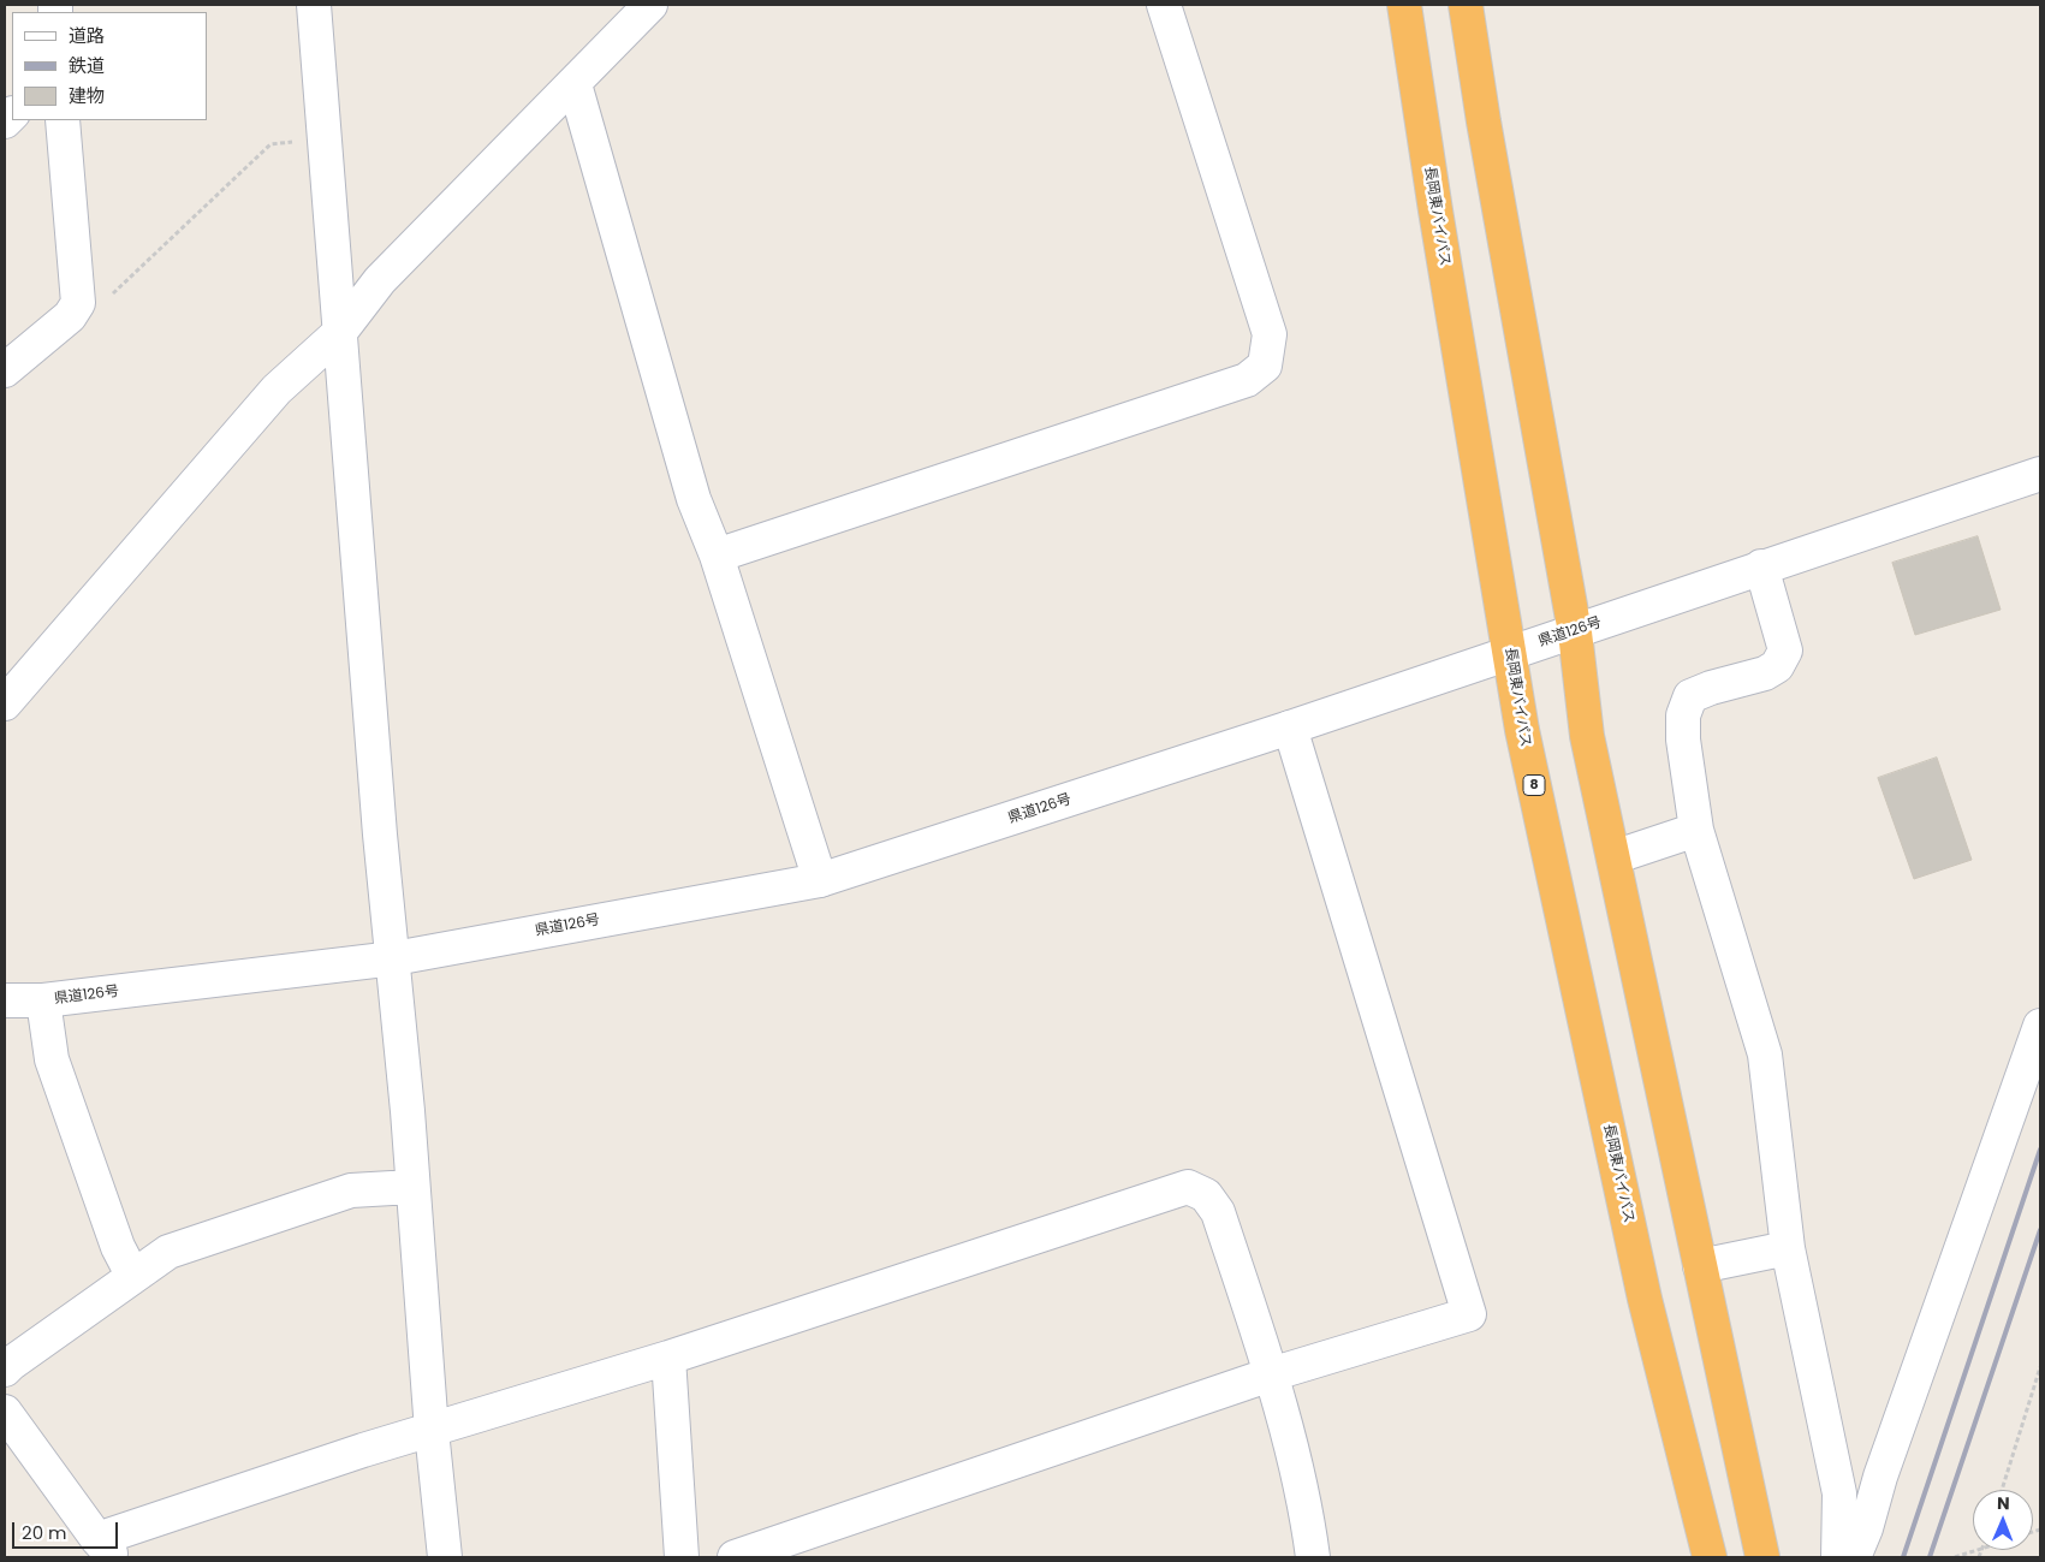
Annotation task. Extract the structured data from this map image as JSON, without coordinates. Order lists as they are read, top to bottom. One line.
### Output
{"streets":{"highway":["長岡東バイパス","8"],"street":["県道126号"]},"crossings":[["長岡東バイパス","県道126号"]],"legend":["道路","鉄道","建物"],"scale_bar":"20 m","north":"top"}
